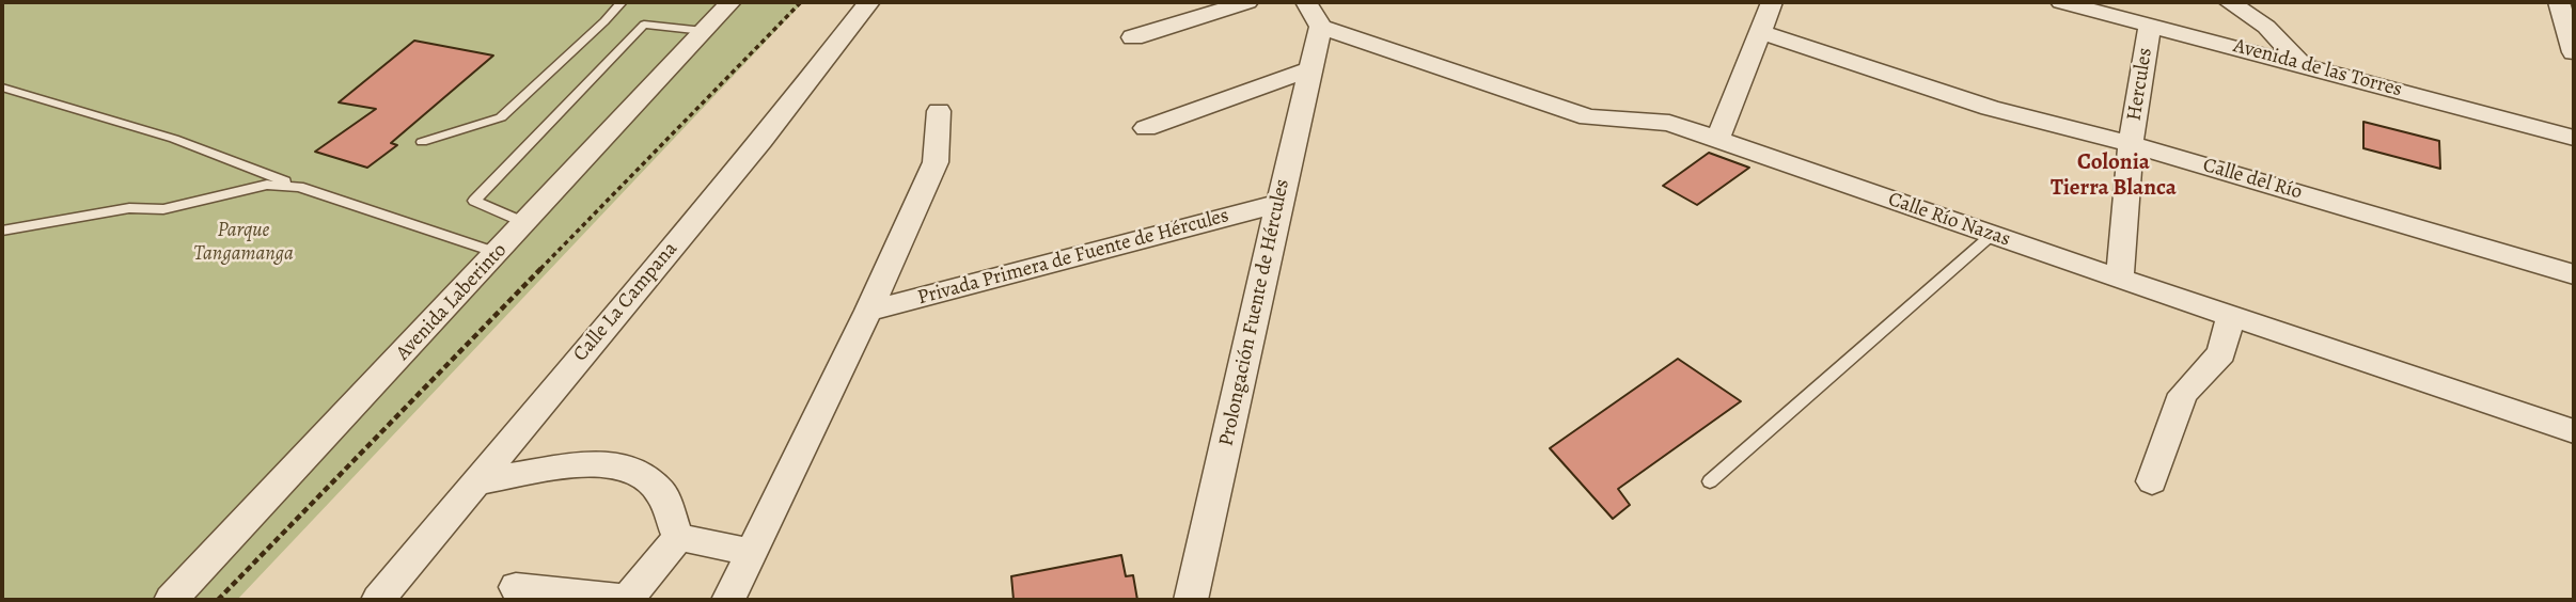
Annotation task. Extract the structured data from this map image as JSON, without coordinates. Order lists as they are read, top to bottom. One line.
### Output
{"streets":{"street":["Avenida de las Torres","Hercules","Calle del Río","Calle Río Nazas","Privada Primera de Fuente de Hércules","Avenida Laberinto","Calle La Campana","Prolongación Fuente de Hércules"]},"crossings":[["Avenida de las Torres","Hercules"],["Hercules","Calle del Río"],["Hercules","Calle Río Nazas"],["Calle Río Nazas","Prolongación Fuente de Hércules"],["Privada Primera de Fuente de Hércules","Prolongación Fuente de Hércules"]],"districts":["Colonia Tierra Blanca"],"parks":["Parque Tangamanga"]}
